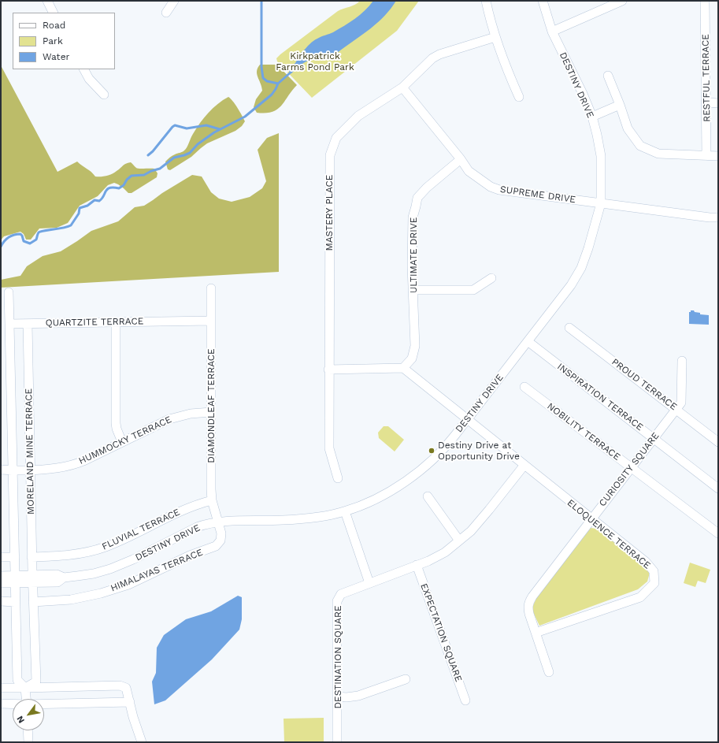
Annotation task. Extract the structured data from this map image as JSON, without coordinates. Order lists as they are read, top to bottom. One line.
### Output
{"streets":{"street":["RESTFUL TERRACE","DESTINY DRIVE","SUPREME DRIVE","MASTERY PLACE","ULTIMATE DRIVE","QUARTZITE TERRACE","PROUD TERRACE","INSPIRATION TERRACE","DIAMONDLEAF TERRACE","NOBILITY TERRACE","HUMMOCKY TERRACE","MORELAND MINE TERRACE","CURIOSITY SQUARE","FLUVIAL TERRACE","ELOQUENCE TERRACE","HIMALAYAS TERRACE","EXPECTATION SQUARE","DESTINATION SQUARE"]},"crossings":[["DESTINY DRIVE","SUPREME DRIVE"],["DESTINY DRIVE","INSPIRATION TERRACE"],["DESTINY DRIVE","DIAMONDLEAF TERRACE"],["DESTINY DRIVE","MORELAND MINE TERRACE"],["DESTINY DRIVE","ELOQUENCE TERRACE"],["DESTINY DRIVE","HIMALAYAS TERRACE"],["SUPREME DRIVE","MASTERY PLACE"],["SUPREME DRIVE","ULTIMATE DRIVE"],["ULTIMATE DRIVE","ELOQUENCE TERRACE"],["QUARTZITE TERRACE","DIAMONDLEAF TERRACE"],["QUARTZITE TERRACE","MORELAND MINE TERRACE"],["PROUD TERRACE","CURIOSITY SQUARE"],["INSPIRATION TERRACE","CURIOSITY SQUARE"],["DIAMONDLEAF TERRACE","HUMMOCKY TERRACE"],["DIAMONDLEAF TERRACE","FLUVIAL TERRACE"],["DIAMONDLEAF TERRACE","HIMALAYAS TERRACE"],["NOBILITY TERRACE","CURIOSITY SQUARE"],["HUMMOCKY TERRACE","MORELAND MINE TERRACE"],["MORELAND MINE TERRACE","FLUVIAL TERRACE"],["MORELAND MINE TERRACE","HIMALAYAS TERRACE"],["CURIOSITY SQUARE","ELOQUENCE TERRACE"],["ELOQUENCE TERRACE","DESTINATION SQUARE"],["EXPECTATION SQUARE","DESTINATION SQUARE"]],"parks":["Kirkpatrick Farms Pond Park"],"places":["Destiny Drive at Opportunity Drive"],"legend":["Road","Park","Water"],"north":"bottom left"}
